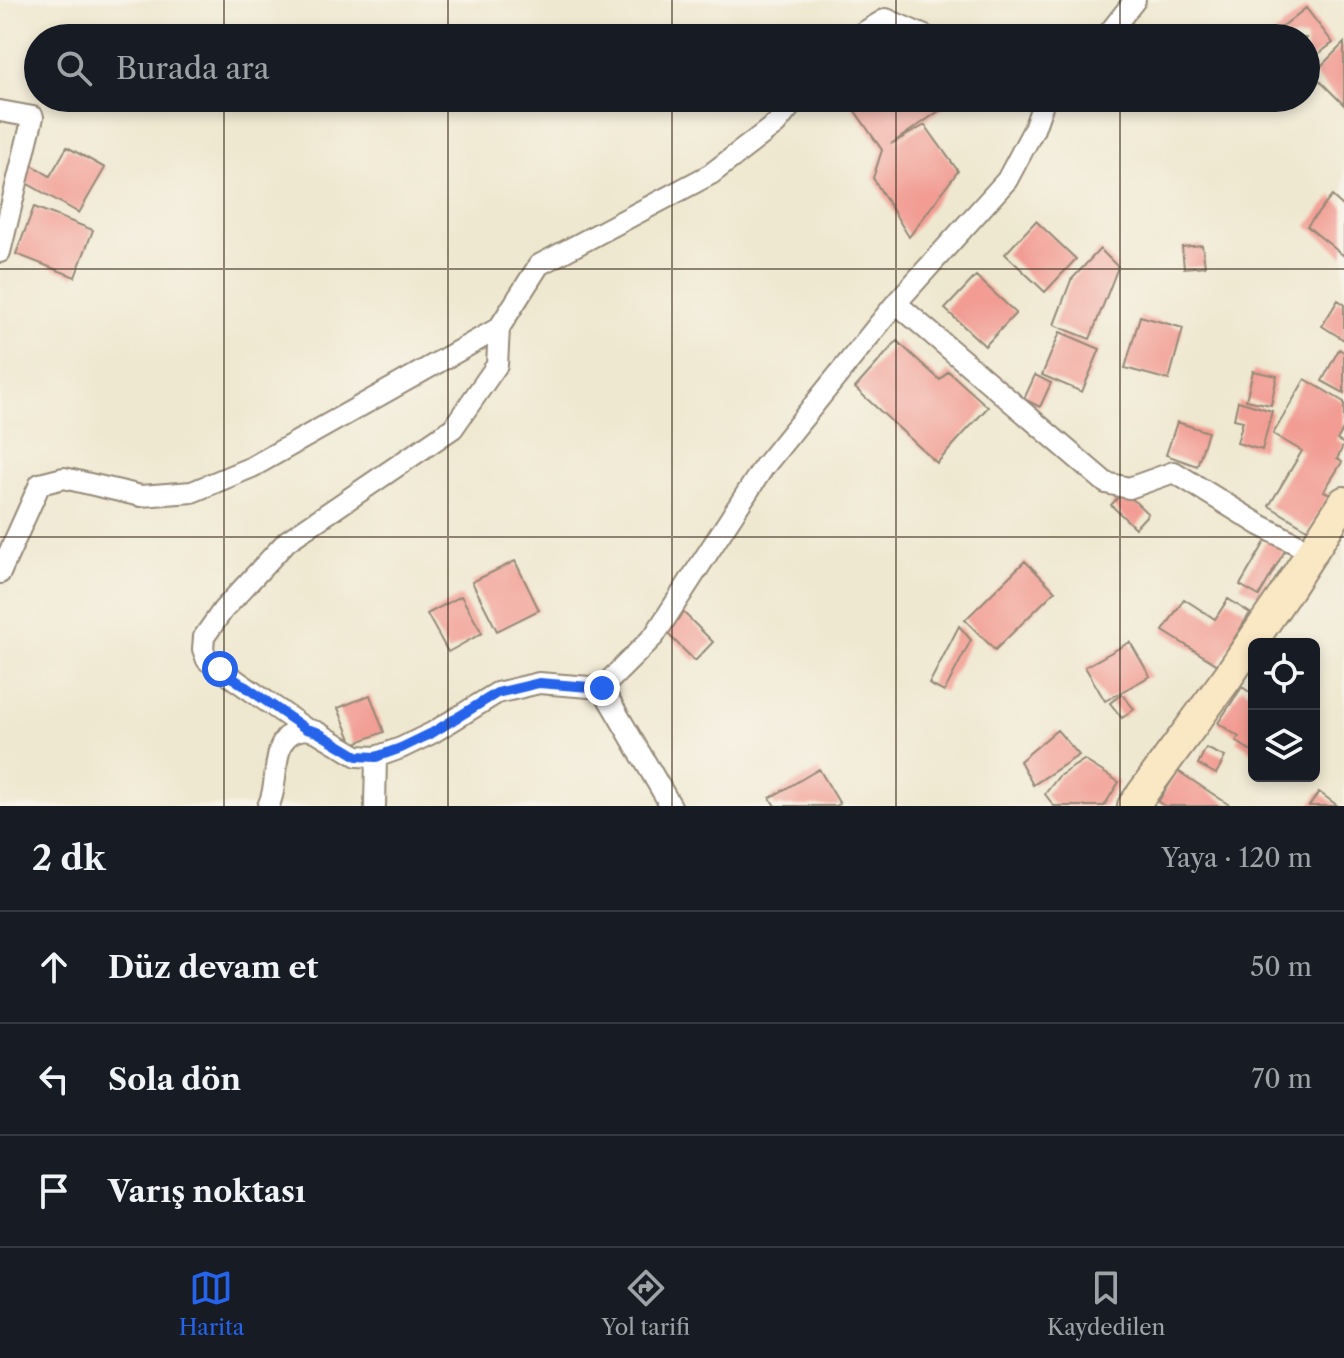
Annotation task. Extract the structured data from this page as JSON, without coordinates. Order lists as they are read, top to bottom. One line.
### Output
{"page":{"search":"Burada ara","heading":["2 dk","Yaya · 120 m"],"list":[["Düz devam et","50 m"],["Sola dön","70 m"],"Varış noktası"],"nav":["Harita","Yol tarifi","Kaydedilen"]}}
